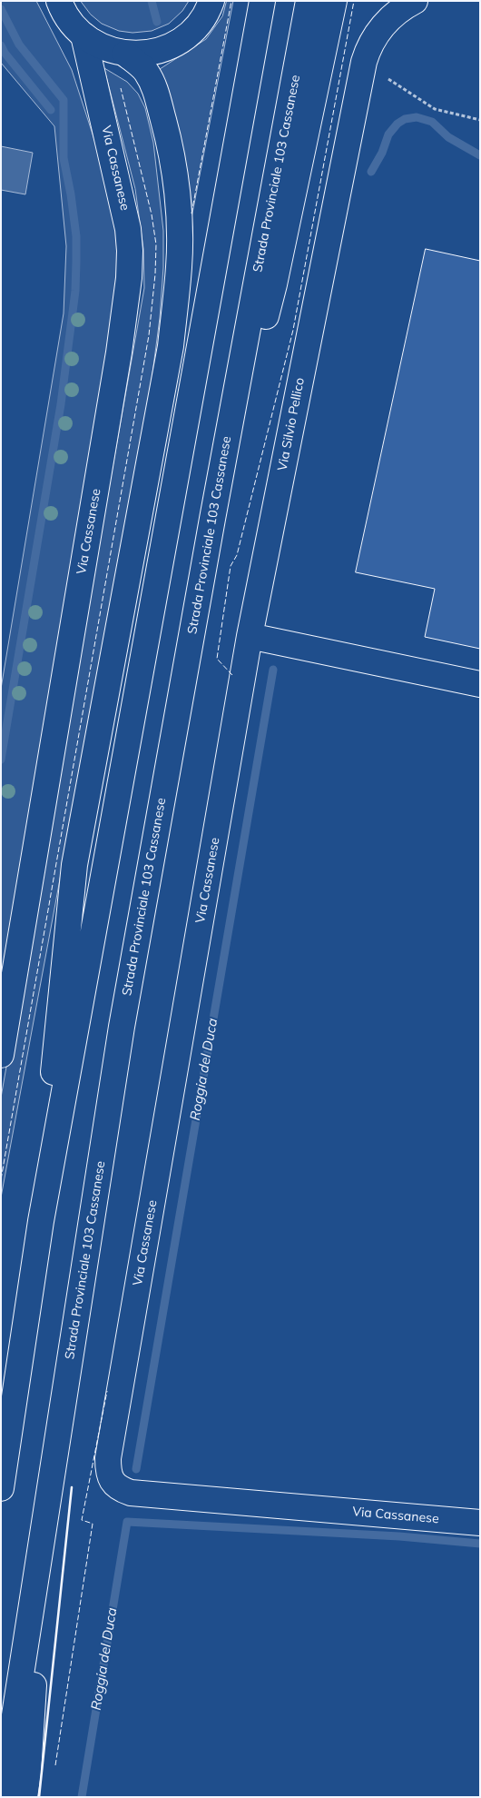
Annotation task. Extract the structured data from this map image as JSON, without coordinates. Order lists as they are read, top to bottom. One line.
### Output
{"streets":{"main road":["Via Cassanese","Strada Provinciale 103 Cassanese","Via Silvio Pellico"]},"crossings":[["Via Cassanese","Via Silvio Pellico"]],"water":["Roggia del Duca"]}
